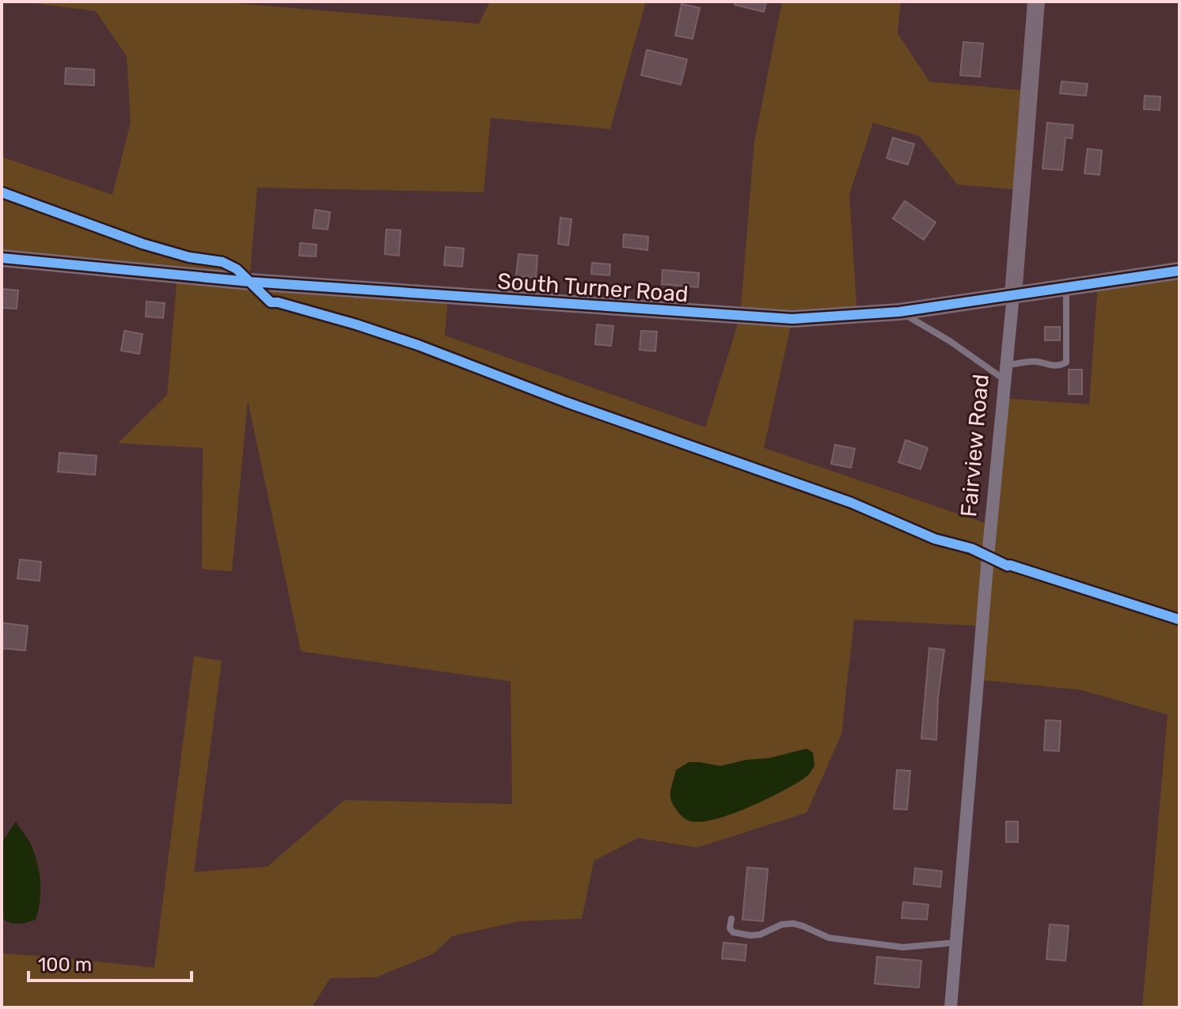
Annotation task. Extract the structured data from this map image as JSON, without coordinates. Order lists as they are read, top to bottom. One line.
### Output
{"streets":{"street":["South Turner Road","Fairview Road"]},"crossings":[["South Turner Road","Fairview Road"]],"scale_bar":"100 m"}
